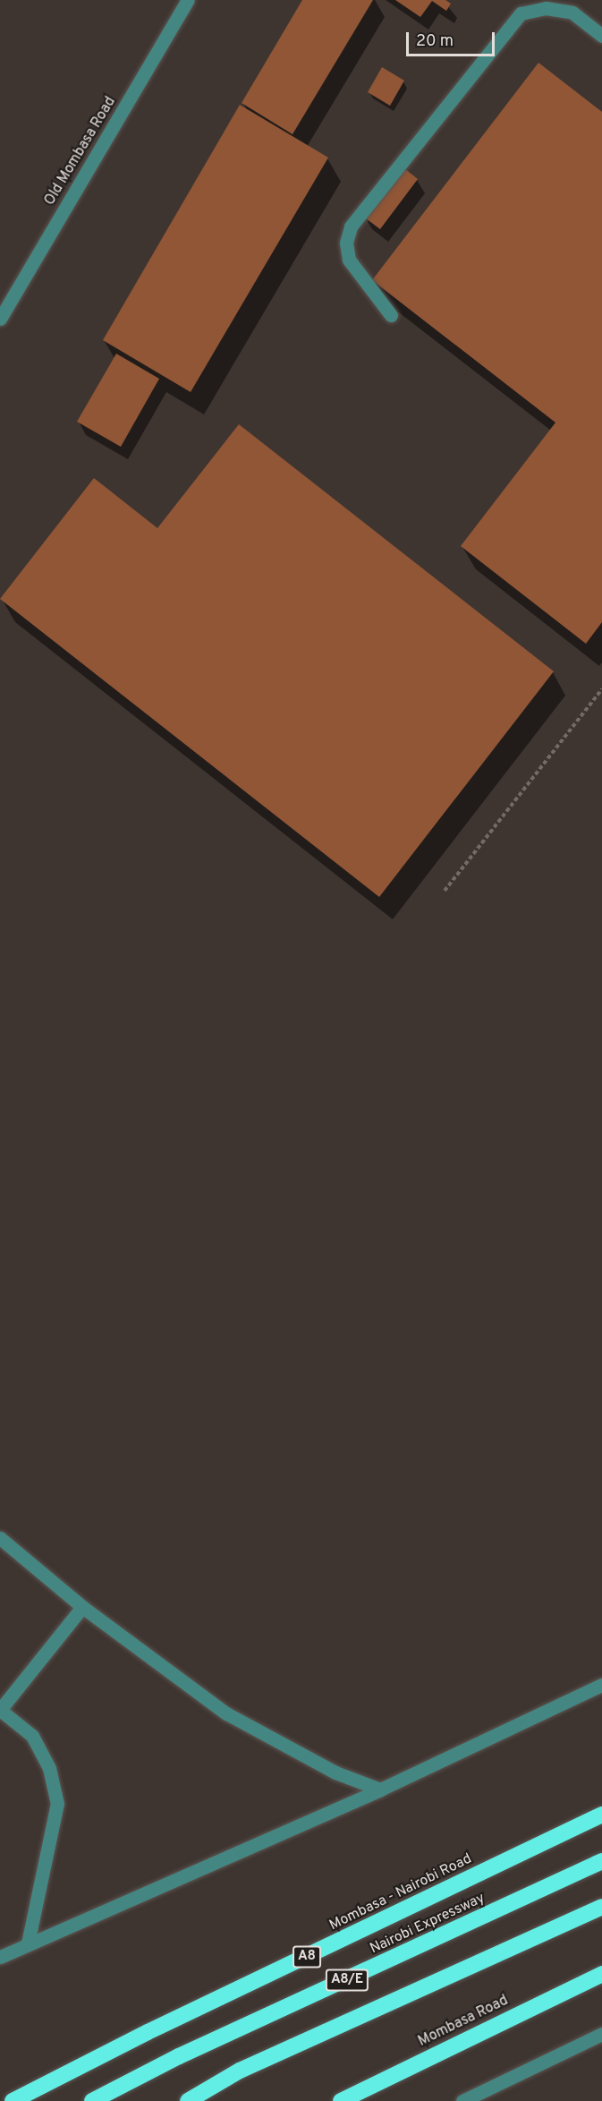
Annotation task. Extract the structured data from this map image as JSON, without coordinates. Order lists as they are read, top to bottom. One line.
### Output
{"streets":{"highway":["Mombasa - Nairobi Road","Nairobi Expressway","A8","A8/E","Mombasa Road"],"street":["Old Mombasa Road"]},"scale_bar":"20 m"}
